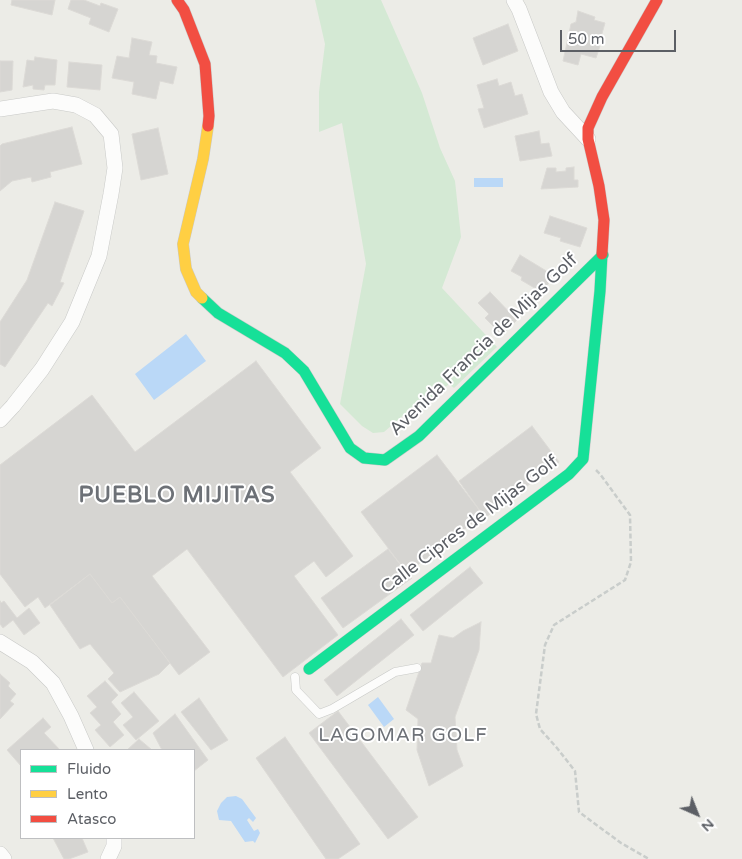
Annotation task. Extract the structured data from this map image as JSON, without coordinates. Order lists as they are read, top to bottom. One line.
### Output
{"streets":{"street":["Avenida Francia de Mijas Golf","Calle Cipres de Mijas Golf"]},"crossings":[["Avenida Francia de Mijas Golf","Calle Cipres de Mijas Golf"]],"districts":["PUEBLO MIJITAS","LAGOMAR GOLF"],"legend":["Fluido","Lento","Atasco"],"scale_bar":"50 m","north":"bottom right"}
